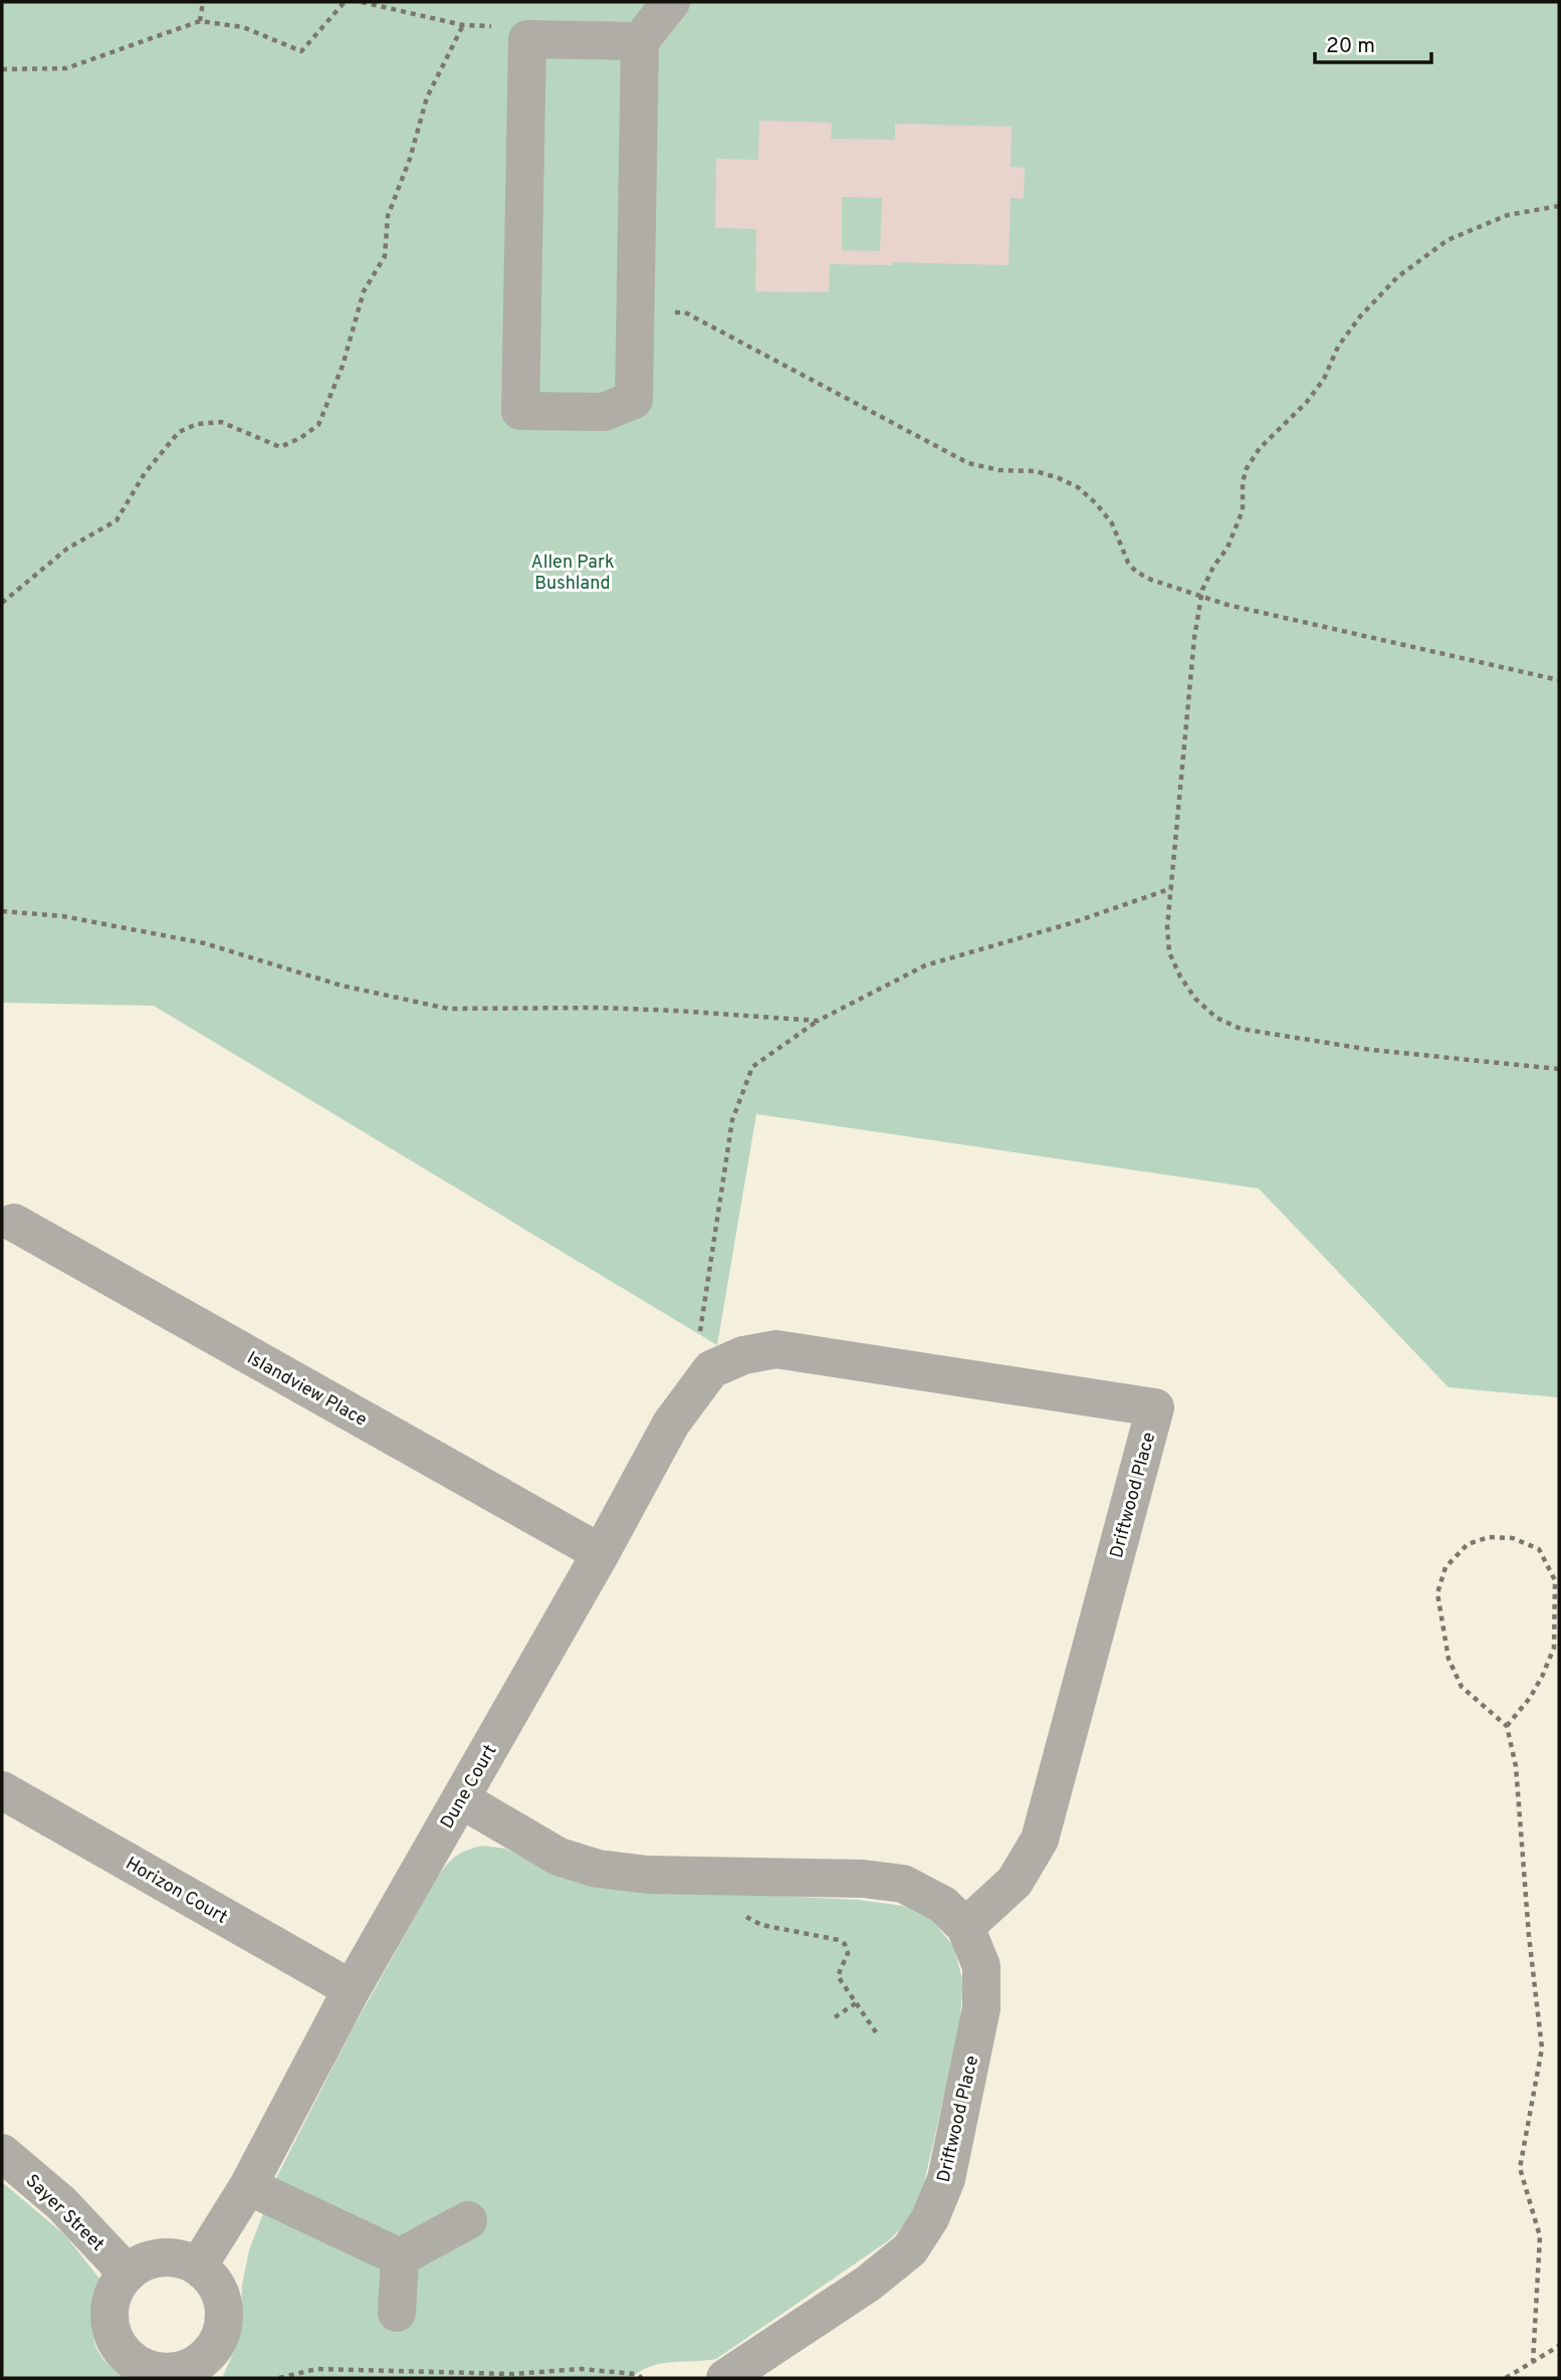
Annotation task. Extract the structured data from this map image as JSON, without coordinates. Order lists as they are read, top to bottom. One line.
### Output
{"streets":{"street":["Islandview Place","Driftwood Place","Dune Court","Horizon Court","Sayer Street"]},"crossings":[["Islandview Place","Dune Court"],["Driftwood Place","Dune Court"],["Dune Court","Horizon Court"],["Dune Court","Sayer Street"]],"parks":["Allen Park Bushland"],"scale_bar":"20 m"}
